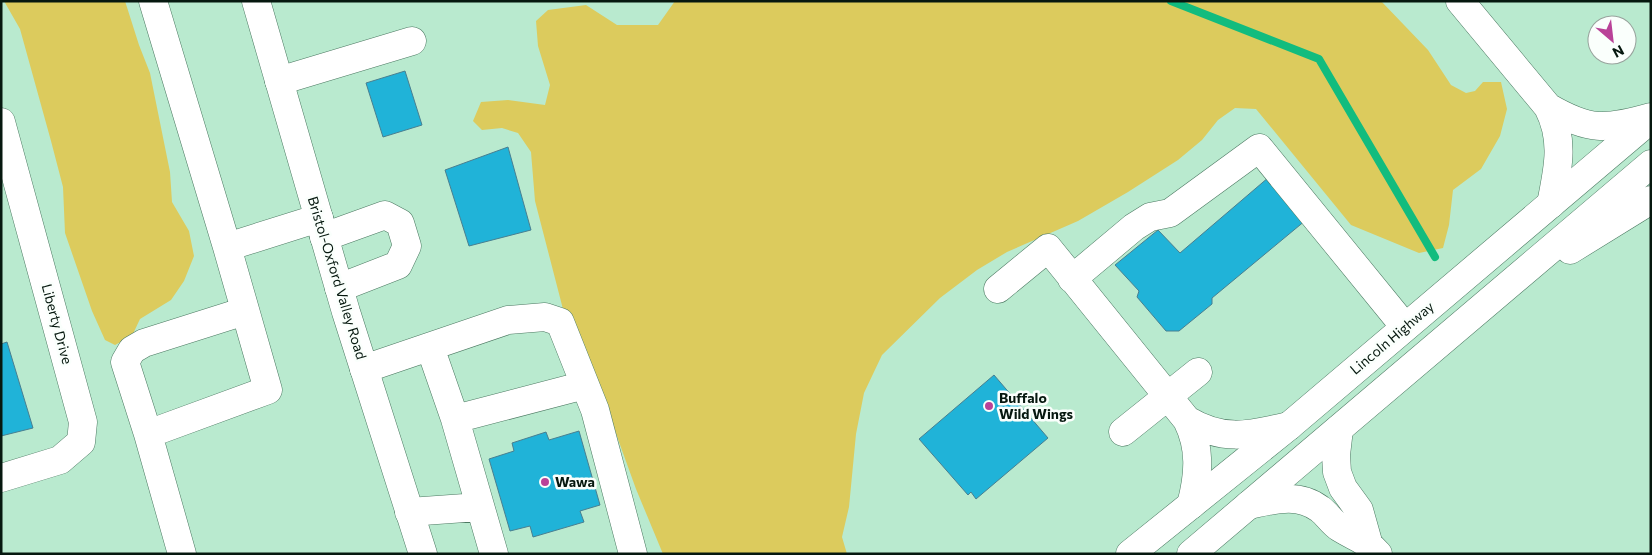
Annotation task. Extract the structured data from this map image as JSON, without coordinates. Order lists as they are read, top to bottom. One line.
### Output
{"streets":{"main road":["Bristol-Oxford Valley Road","Liberty Drive","Lincoln Highway"]},"places":["Buffalo Wild Wings","Wawa"],"north":"bottom right"}
